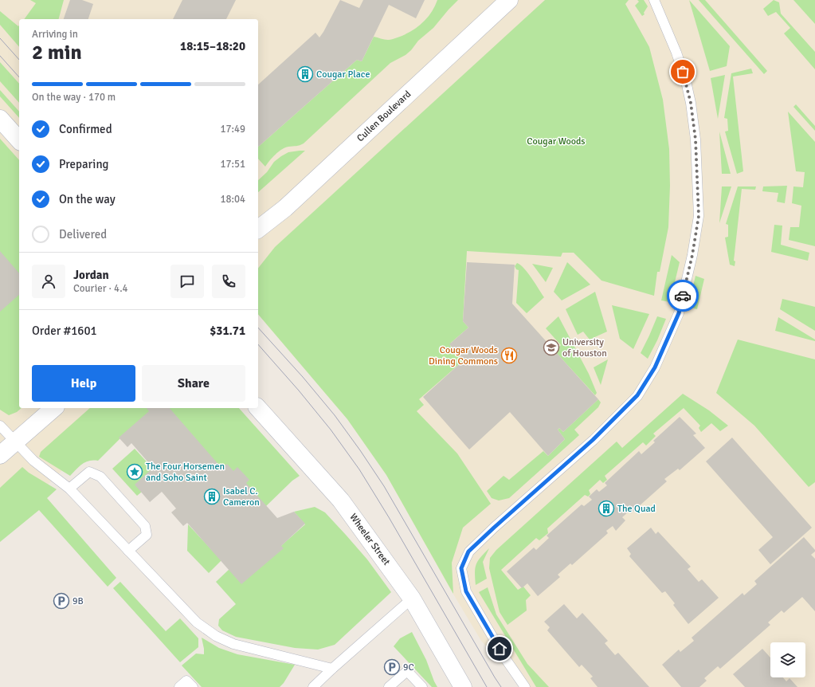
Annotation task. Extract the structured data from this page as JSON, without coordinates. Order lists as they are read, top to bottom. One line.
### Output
{"streets":{"street":["Cullen Boulevard","Wheeler Street"]},"parks":["Cougar Woods"],"places":{"building":["Cougar Place","Isabel C. Cameron","The Quad"],"school or university":["University of Houston"],"restaurant":["Cougar Woods Dining Commons"],"place":["The Four Horsemen and Soho Saint"],"parking":["9B","9C"]},"page":{"heading":["2 min","Arriving in","18:15–18:20"],"panel":["Jordan","Courier · 4.4","Order #1601","$31.71"],"bar":"On the way · 170 m","list":[["Confirmed","17:49"],["Preparing","17:51"],["On the way","18:04"],"Delivered"],"buttons":["Help","Share"]}}
